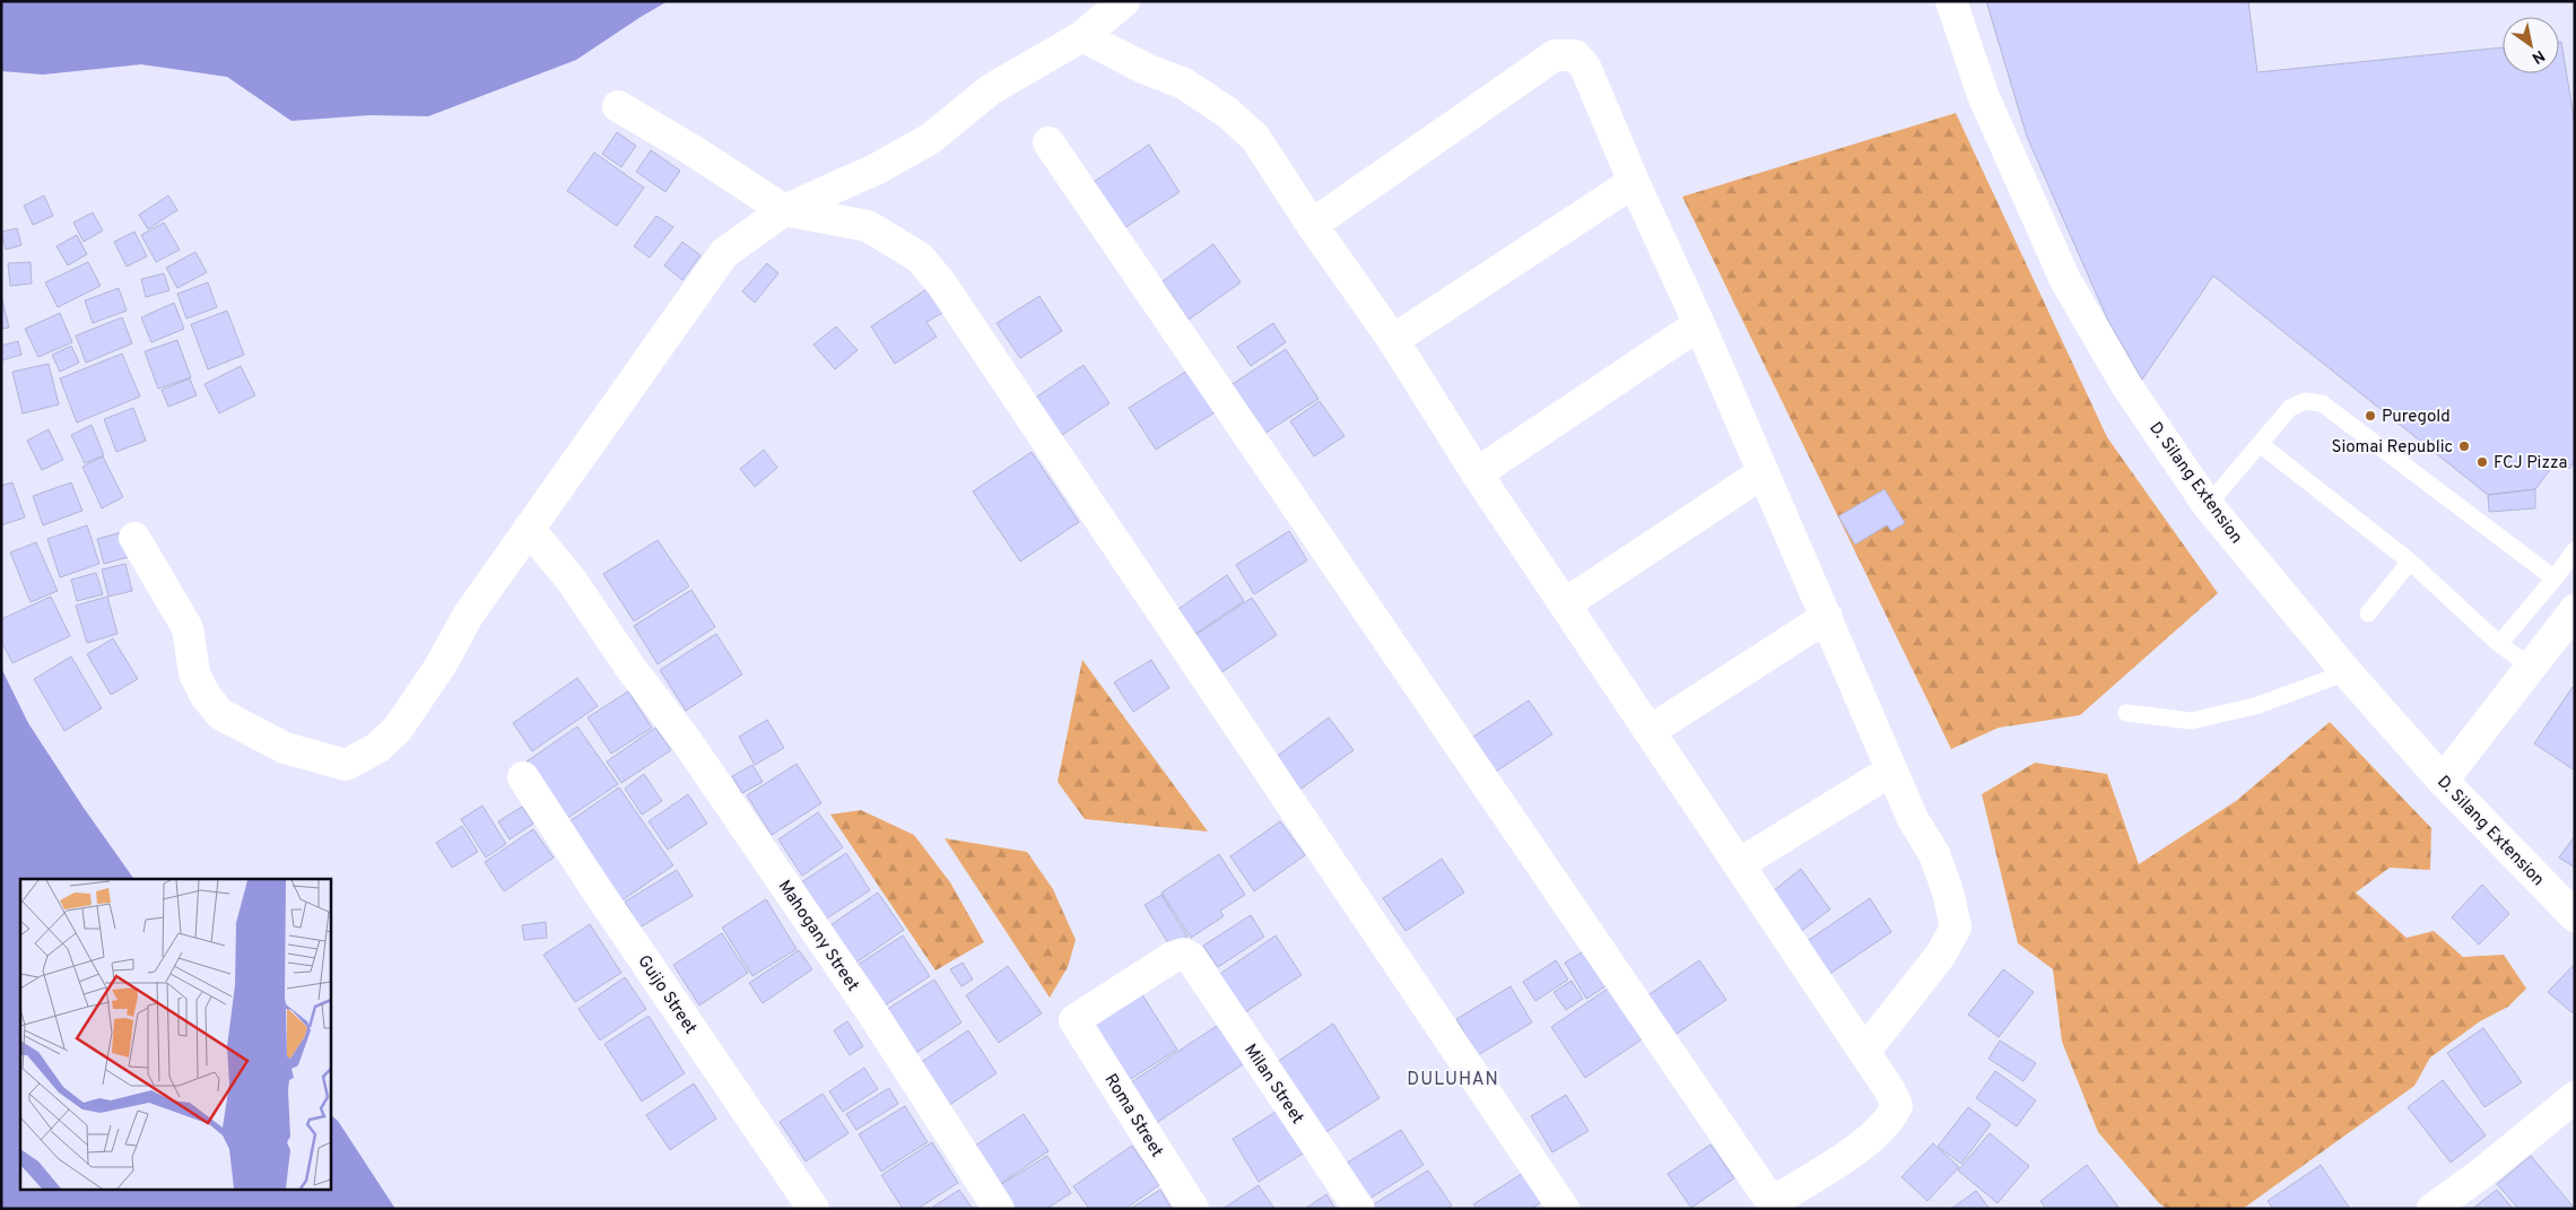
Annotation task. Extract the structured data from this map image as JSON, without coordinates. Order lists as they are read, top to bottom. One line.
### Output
{"streets":{"street":["D. Silang Extension","Mahogany Street","Guijo Street","Milan Street","Roma Street"]},"crossings":[["Milan Street","Roma Street"]],"districts":["DULUHAN"],"places":["Puregold","Siomai Republic","FCJ Pizza"],"north":"bottom right"}
